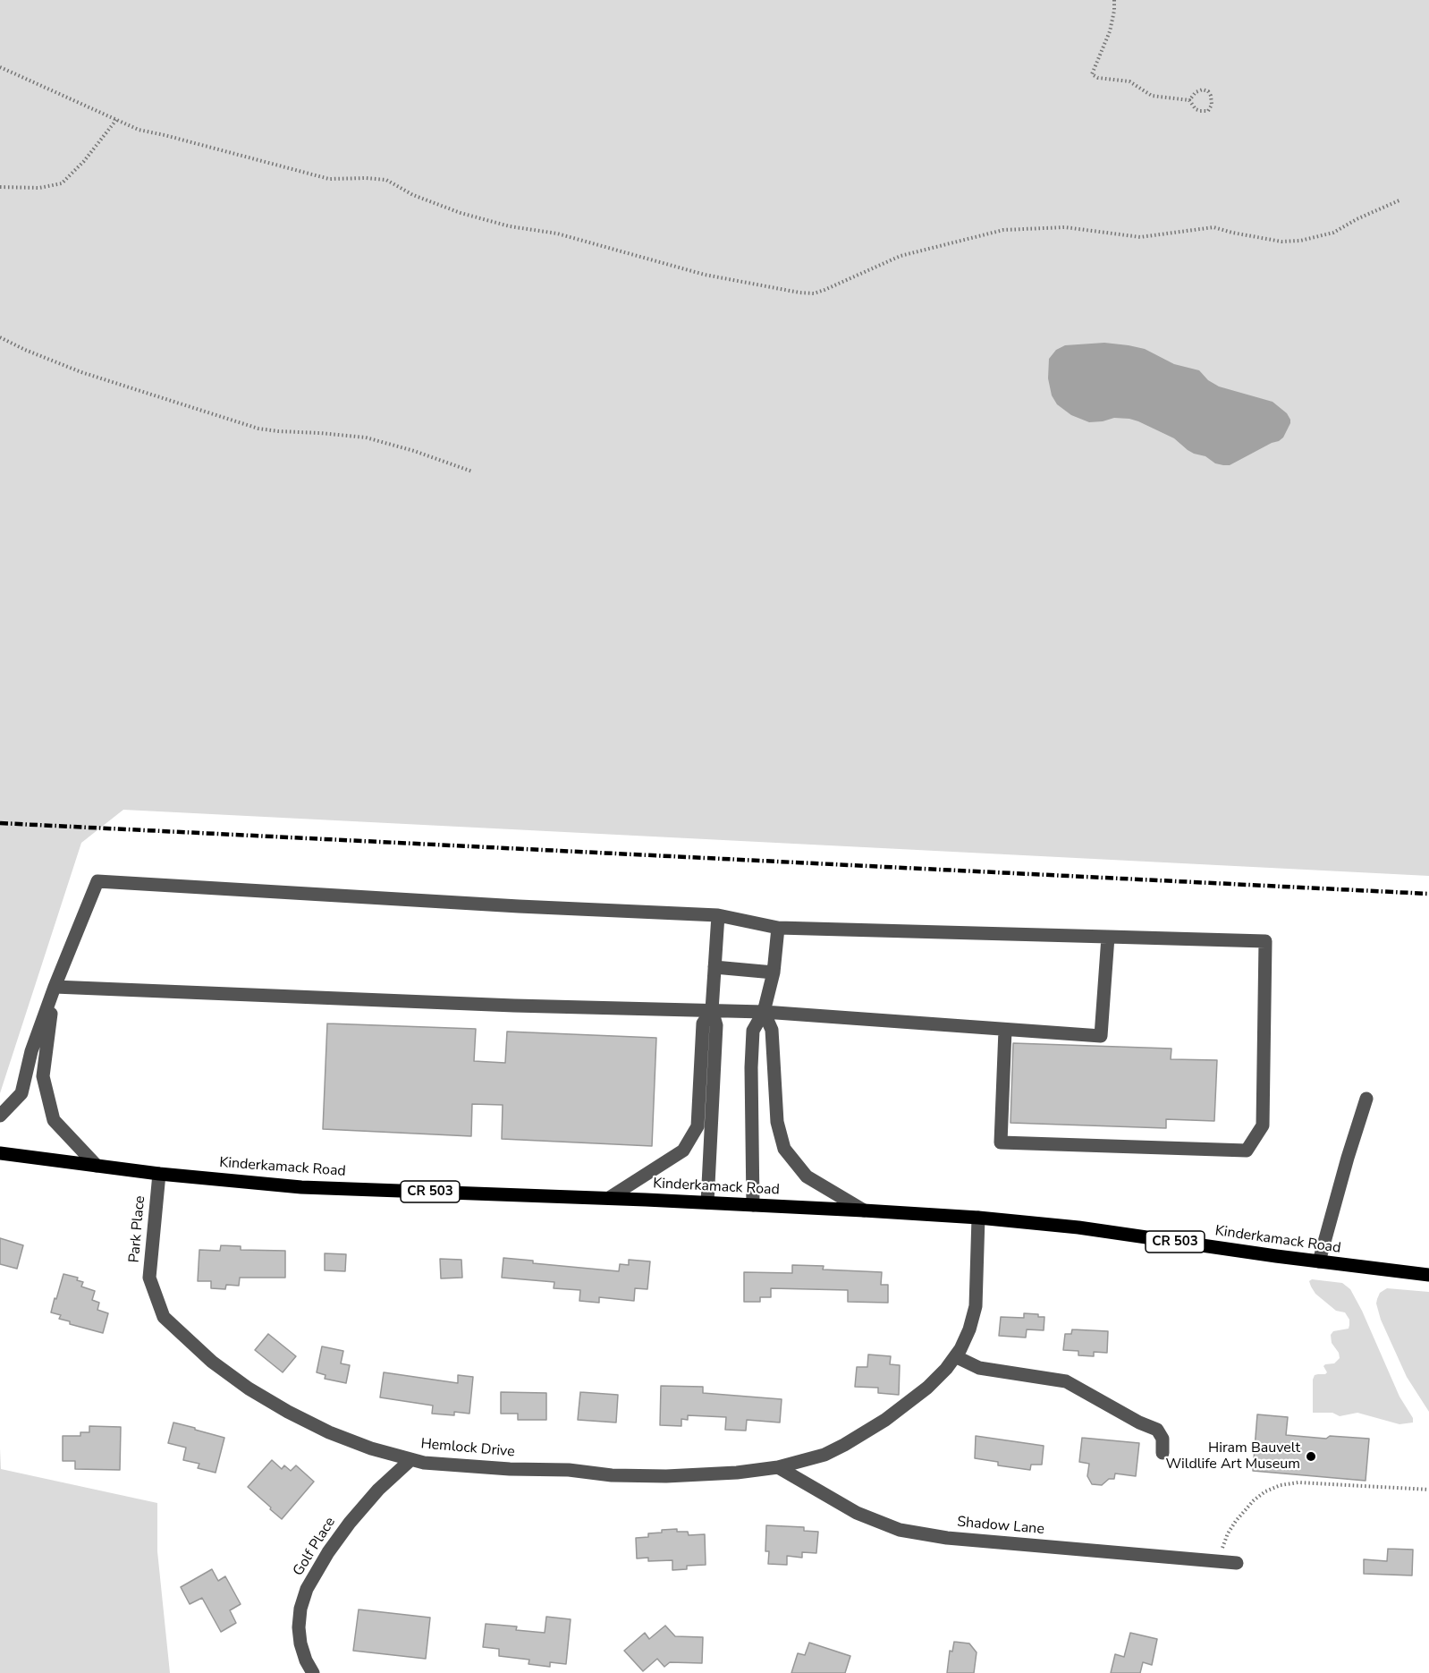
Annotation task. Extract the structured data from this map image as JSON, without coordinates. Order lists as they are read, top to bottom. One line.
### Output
{"streets":{"main road":["Kinderkamack Road","CR 503"],"street":["Park Place","Hemlock Drive","Shadow Lane","Golf Place"]},"crossings":[["Kinderkamack Road","Park Place"],["Kinderkamack Road","Hemlock Drive"],["Park Place","Hemlock Drive"],["Hemlock Drive","Shadow Lane"],["Hemlock Drive","Golf Place"]],"places":["Hiram Bauvelt Wildlife Art Museum"]}
